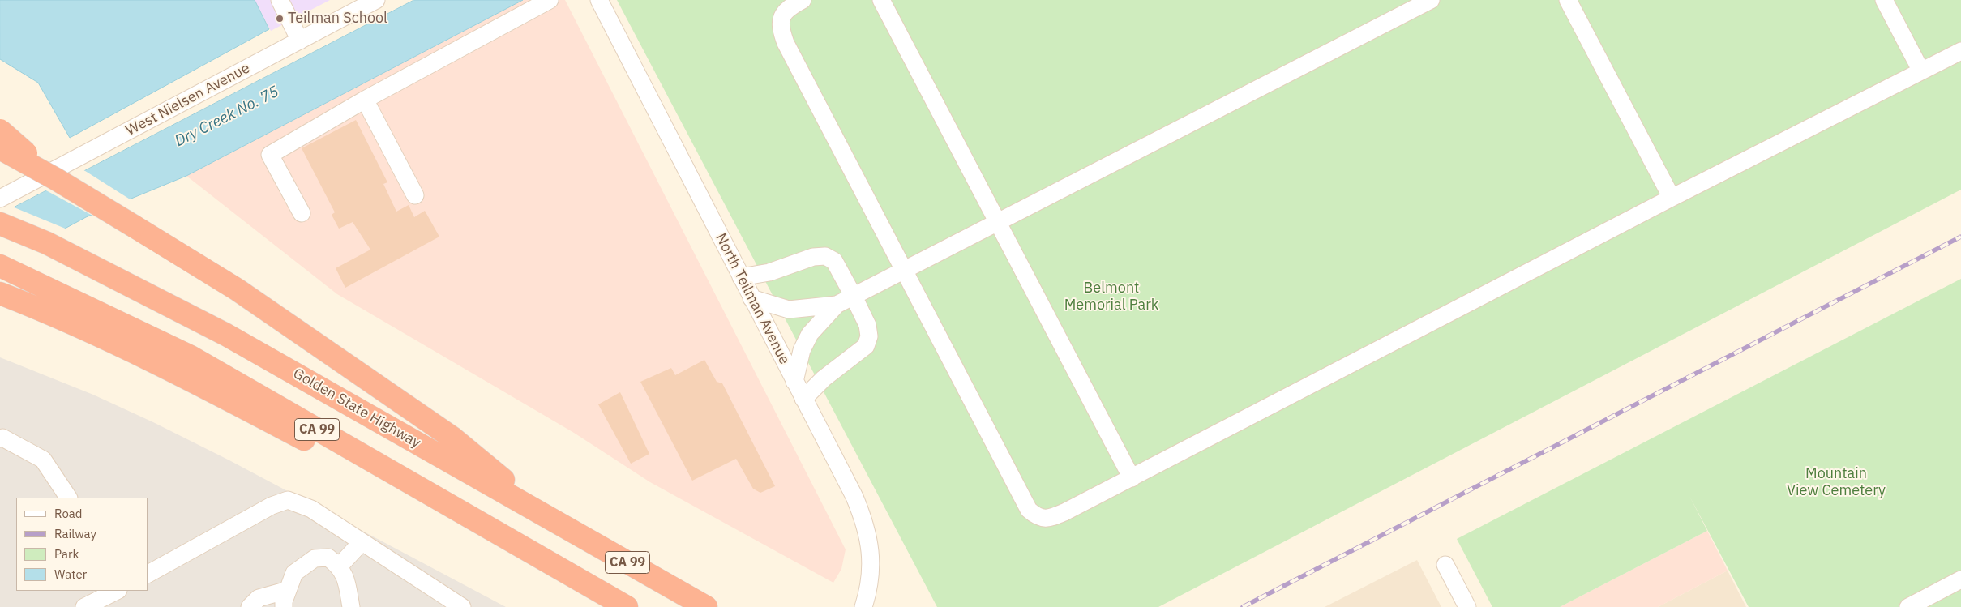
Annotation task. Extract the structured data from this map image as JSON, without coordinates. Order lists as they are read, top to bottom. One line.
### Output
{"streets":{"highway":["Golden State Highway","CA 99"],"street":["West Nielsen Avenue","North Teilman Avenue"]},"water":["Dry Creek No. 75"],"parks":["Belmont Memorial Park","Mountain View Cemetery"],"places":["Teilman School"],"legend":["Road","Railway","Park","Water"]}
